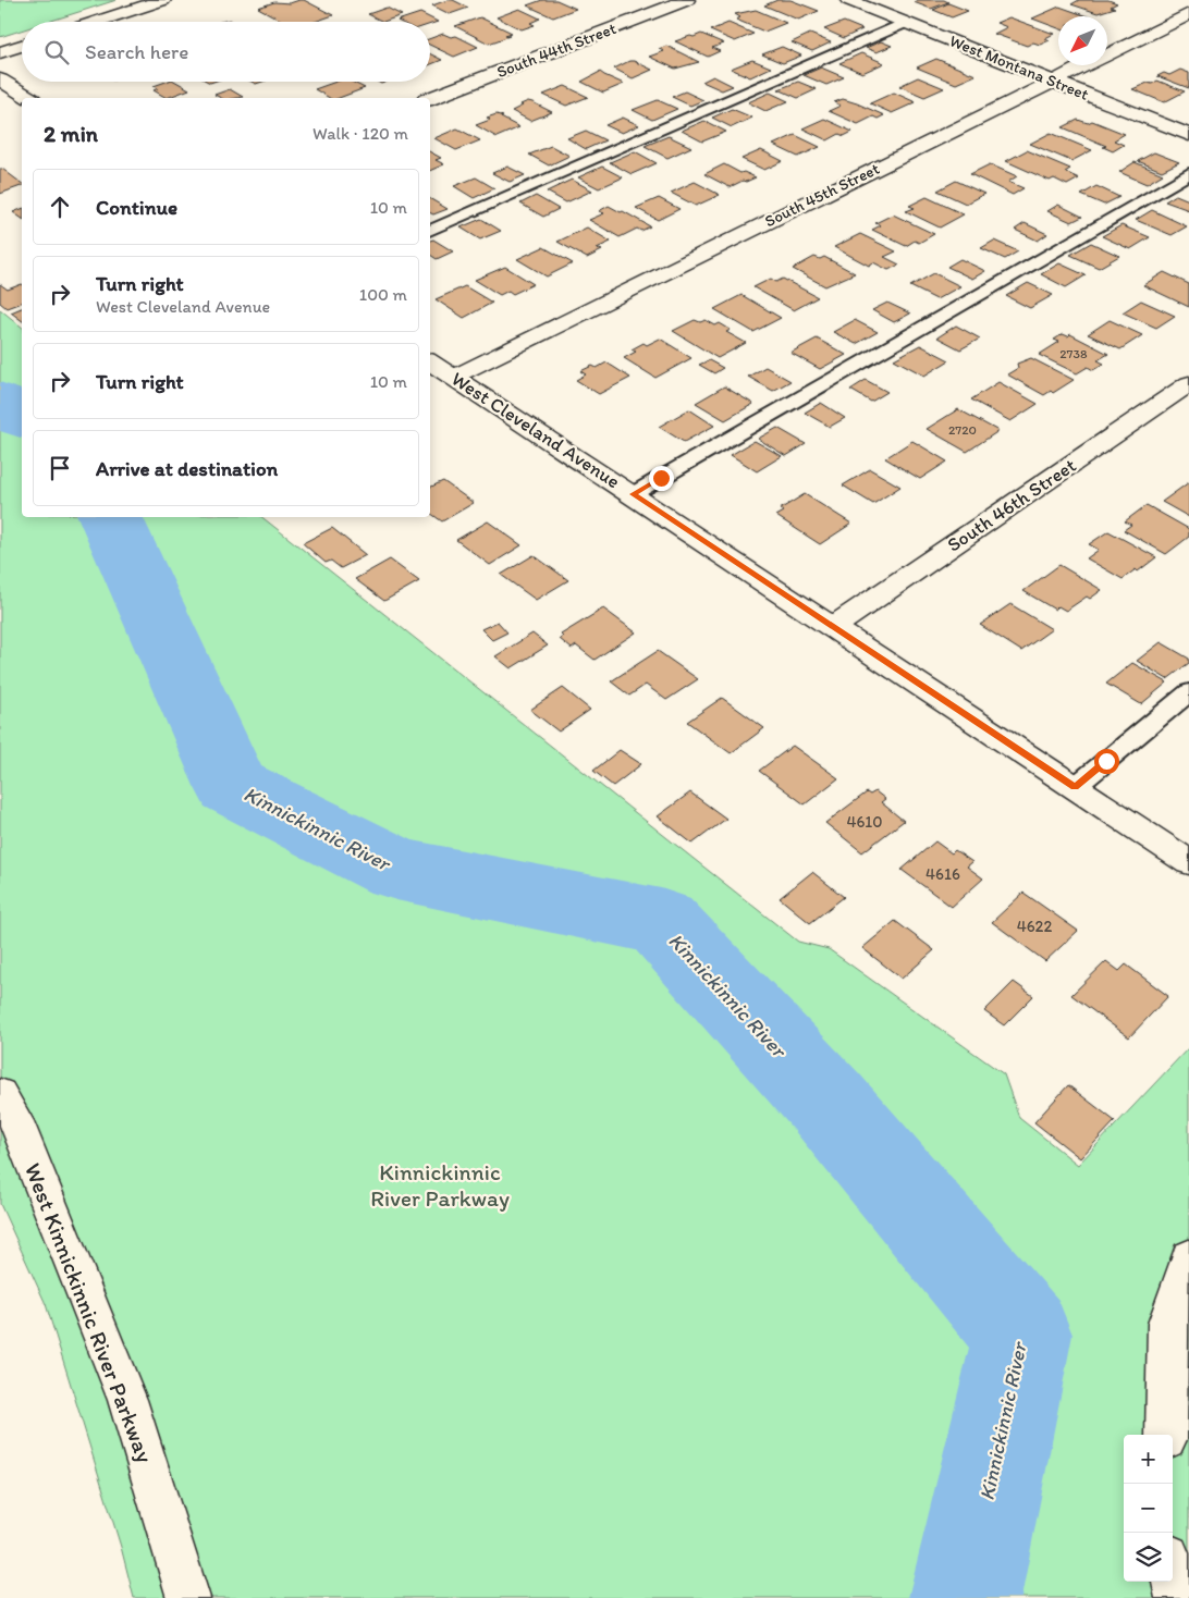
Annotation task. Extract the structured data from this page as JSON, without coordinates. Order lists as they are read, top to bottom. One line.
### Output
{"streets":{"street":["South 44th Street","West Montana Street","South 45th Street","West Cleveland Avenue","South 46th Street","West Kinnickinnic River Parkway"]},"crossings":[["West Montana Street","South 45th Street"],["South 45th Street","West Cleveland Avenue"],["West Cleveland Avenue","South 46th Street"]],"water":["Kinnickinnic River"],"parks":["Kinnickinnic River Parkway"],"house_numbers":["2738","2720","4610","4616","4622"],"north":"bottom left","page":{"search":"Search here","heading":["2 min","Walk · 120 m"],"list":[["Continue","10 m"],["Turn right","West Cleveland Avenue","100 m"],["Turn right","10 m"],"Arrive at destination"],"map_buttons":["+","−"]}}
